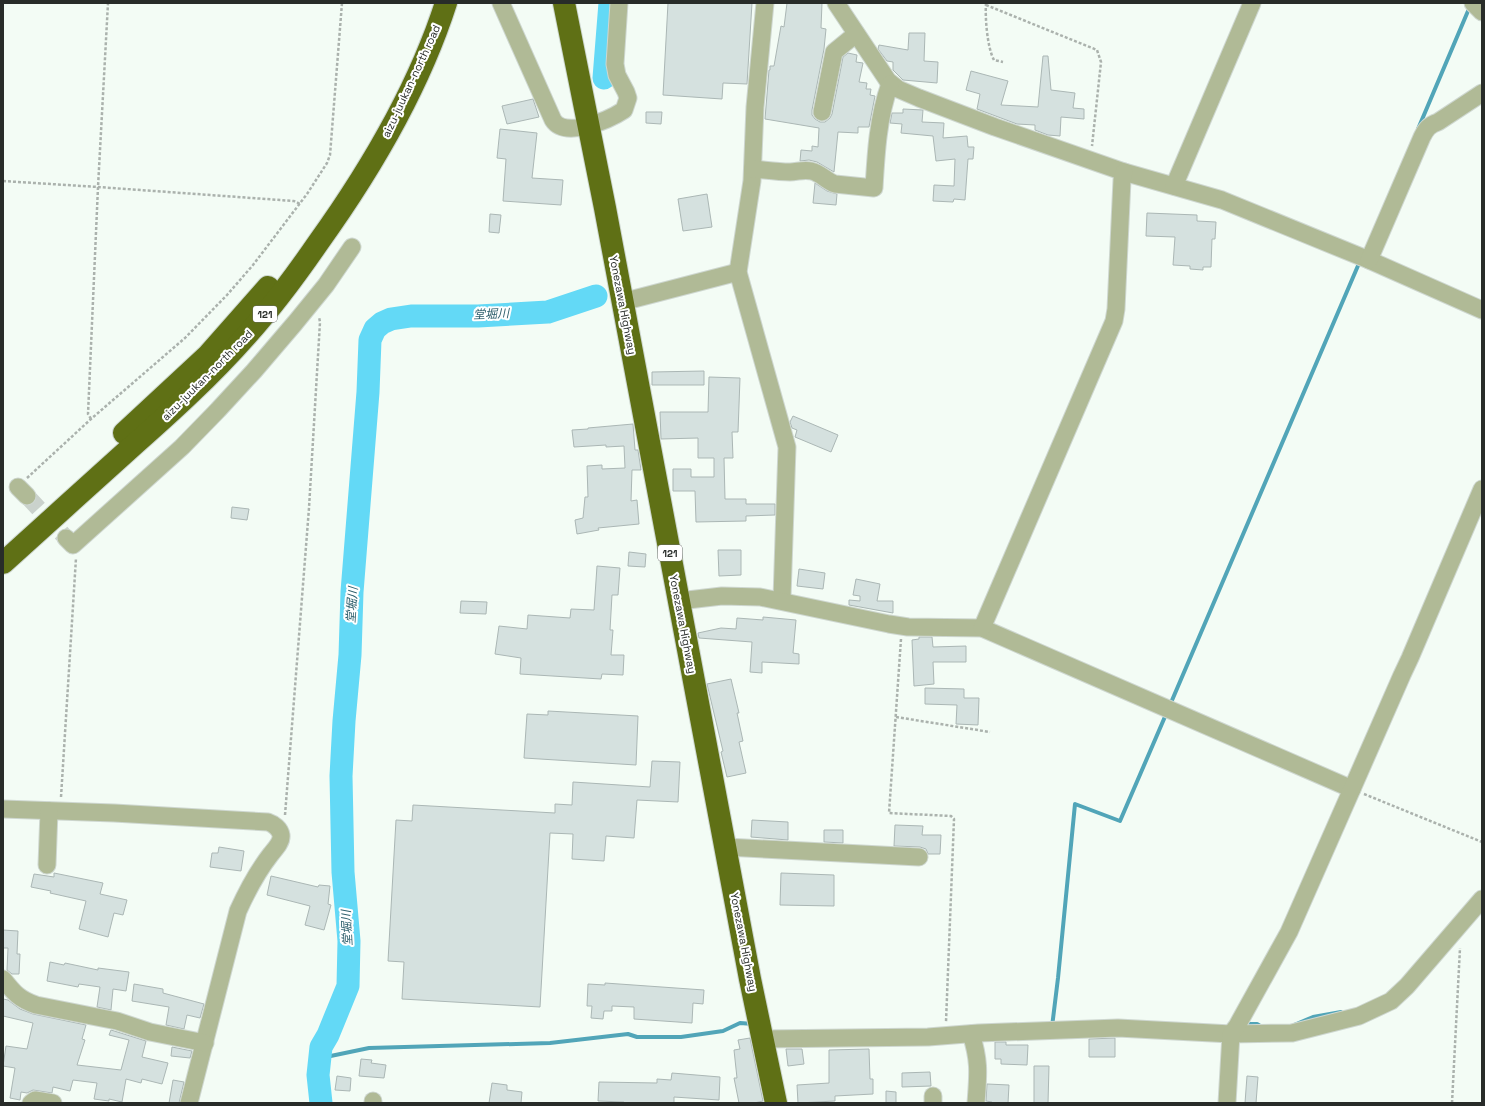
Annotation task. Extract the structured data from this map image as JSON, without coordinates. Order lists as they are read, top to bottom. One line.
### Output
{"streets":{"highway":["aizu-juukan-north road","Yonezawa Highway","121"]},"water":["堂堀川"]}
